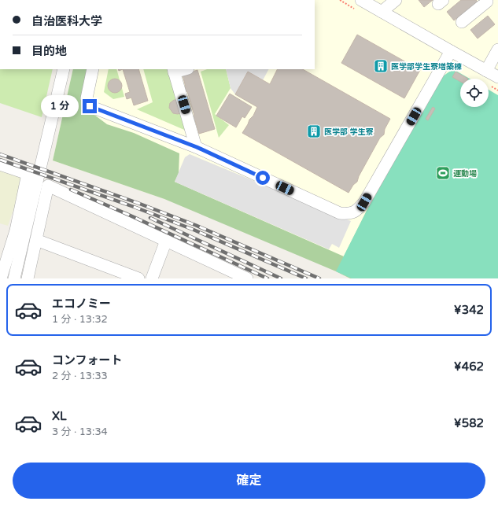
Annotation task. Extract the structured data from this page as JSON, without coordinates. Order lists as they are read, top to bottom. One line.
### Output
{"places":{"building":["医学部学生寮増築棟","医学部 学生寮"],"sports":["運動場"]},"page":{"banner":["自治医科大学","目的地"],"bubble":"1 分","list":[{"name":"エコノミー","note":"1 分 · 13:32","value":"¥342"},{"name":"コンフォート","note":"2 分 · 13:33","value":"¥462"},{"name":"XL","note":"3 分 · 13:34","value":"¥582"}],"buttons":"確定"}}
